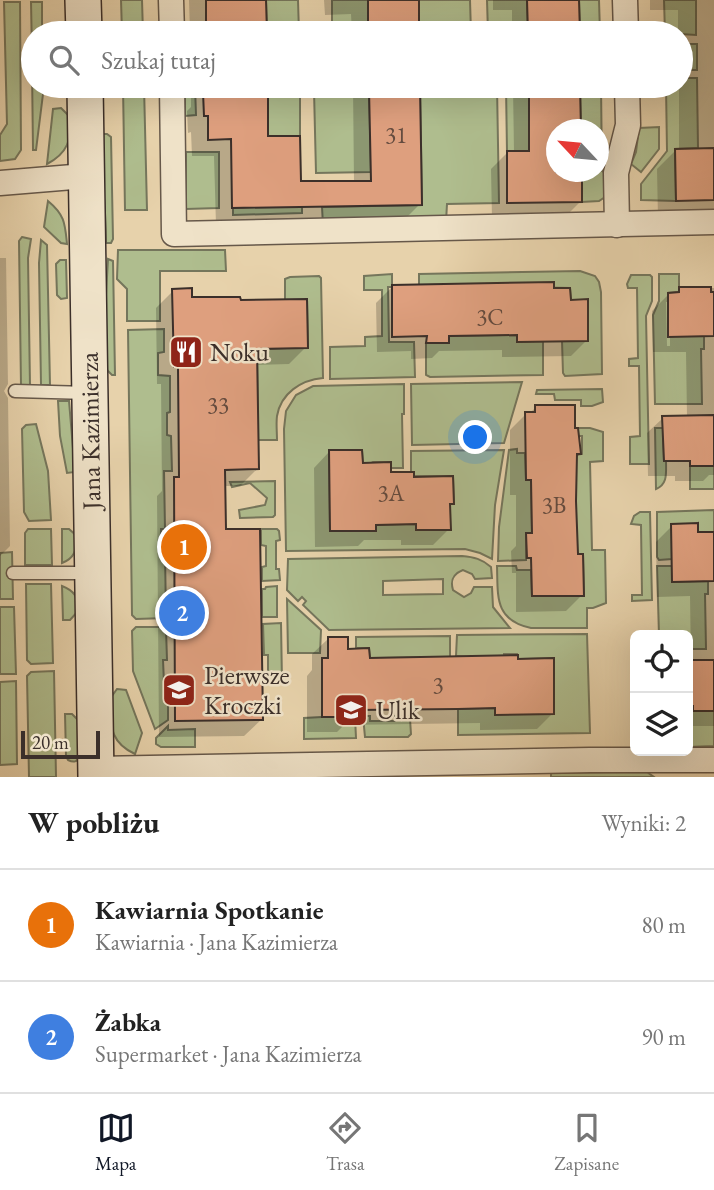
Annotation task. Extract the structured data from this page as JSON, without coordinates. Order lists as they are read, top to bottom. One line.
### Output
{"streets":{"street":["Jana Kazimierza"]},"places":{"restaurant":["Noku"],"school or university":["Pierwsze Kroczki","Ulik"]},"house_numbers":["31","3C","33","3A","3B","3"],"scale_bar":"20 m","north":"top left","page":{"search":"Szukaj tutaj","pins":["1","2"],"scale":"20 m","heading":["W pobliżu","Wyniki: 2"],"list":[{"mark":"1","name":"Kawiarnia Spotkanie","note":"Kawiarnia · Jana Kazimierza","value":"80 m"},{"mark":"2","name":"Żabka","note":"Supermarket · Jana Kazimierza","value":"90 m"}],"nav":["Mapa","Trasa","Zapisane"]}}
